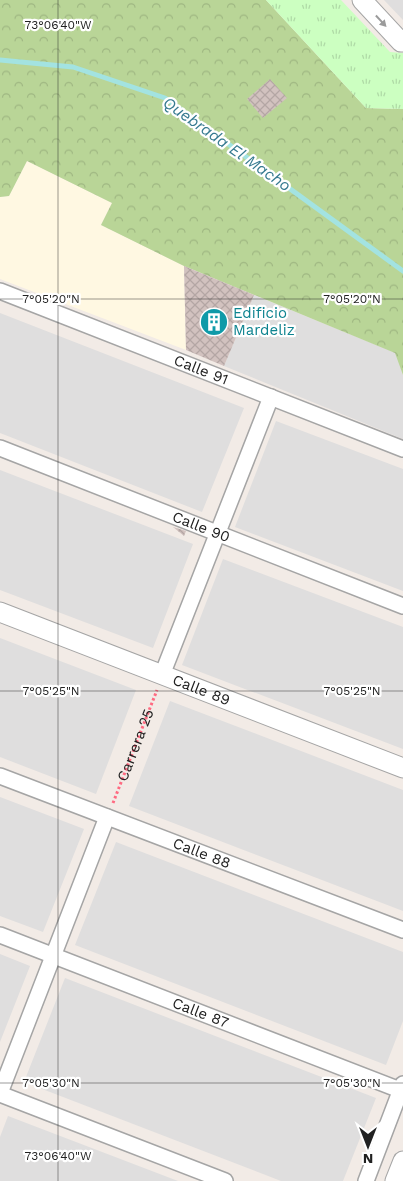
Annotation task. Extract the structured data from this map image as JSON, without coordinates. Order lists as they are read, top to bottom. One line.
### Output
{"streets":{"street":["Calle 91","Calle 90","Calle 89","Calle 88","Calle 87"],"path":["Carrera 25"]},"crossings":[["Calle 89","Carrera 25"],["Carrera 25","Calle 88"]],"water":["Quebrada El Macho"],"places":{"building":["Edificio Mardeliz"]},"north":"bottom","coordinates":["73°06'40\"W","7°05'20\"N","7°05'25\"N","7°05'30\"N"]}
